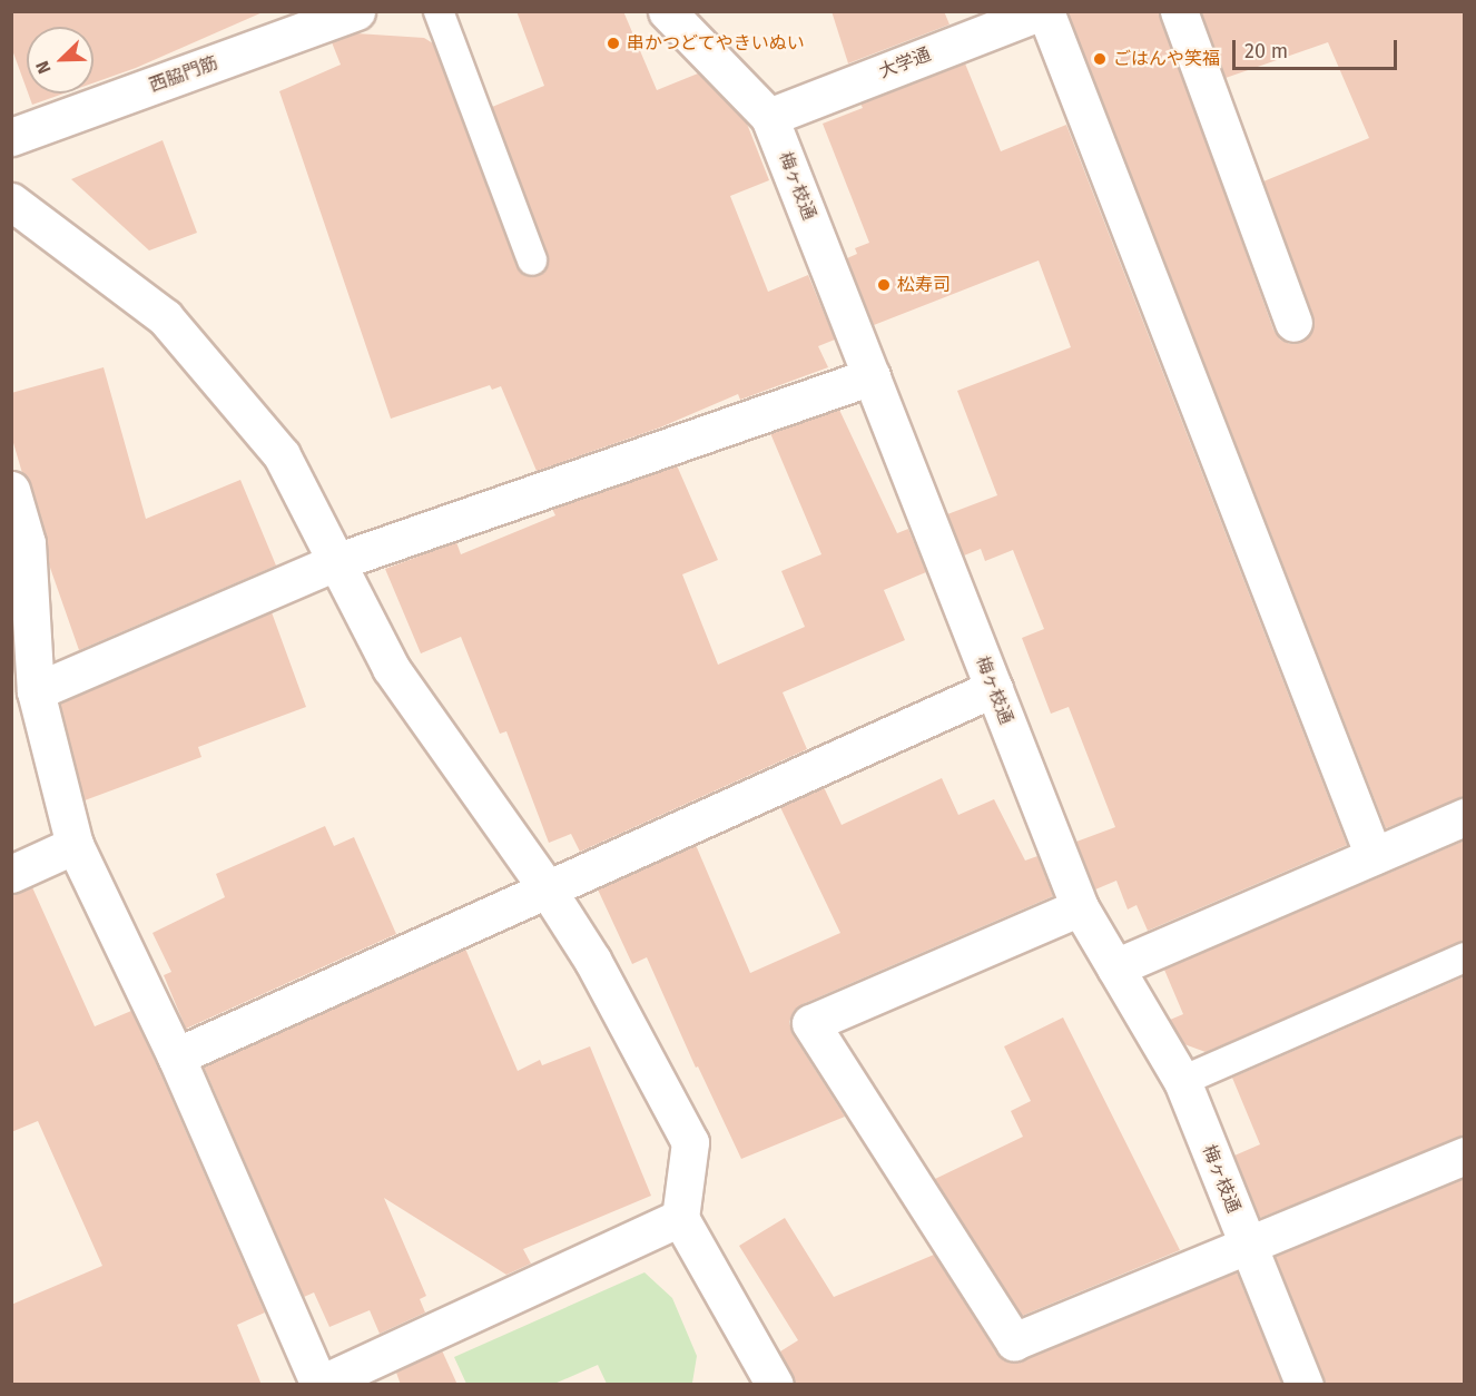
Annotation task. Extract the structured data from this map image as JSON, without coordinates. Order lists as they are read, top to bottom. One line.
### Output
{"streets":{"street":["大学通","西脇門筋","梅ヶ枝通"]},"crossings":[["大学通","梅ヶ枝通"]],"places":["串かつどてやきいぬい","ごはんや笑福","松寿司"],"scale_bar":"20 m","north":"bottom left"}
